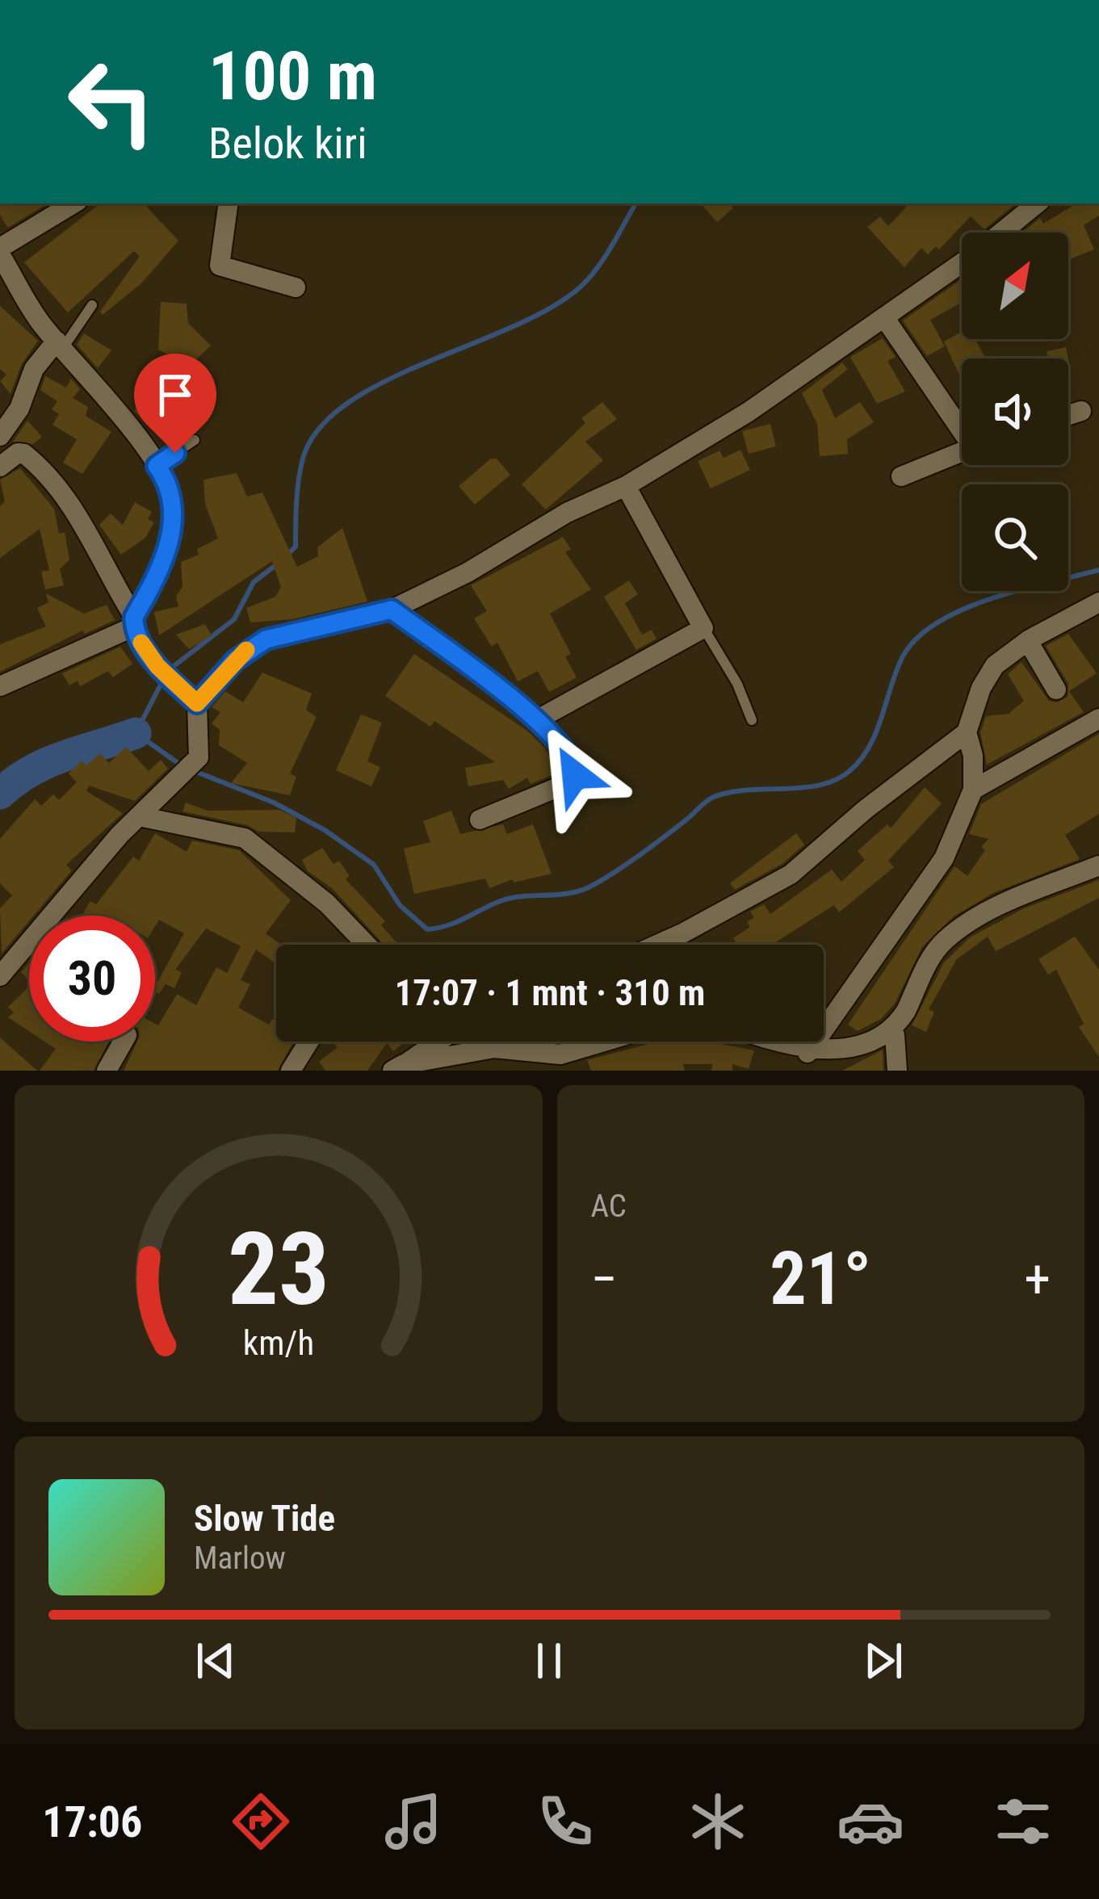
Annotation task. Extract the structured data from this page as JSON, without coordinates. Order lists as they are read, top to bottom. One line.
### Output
{"north":"top right","page":{"turn":["100 m","Belok kiri"],"limit":"30","trip":"17:07 · 1 mnt · 310 m","tile":"AC","heat":["−","21°","+"],"song":["Slow Tide","Marlow"],"tabs":"17:06","gauge":["23","km/h"]}}
